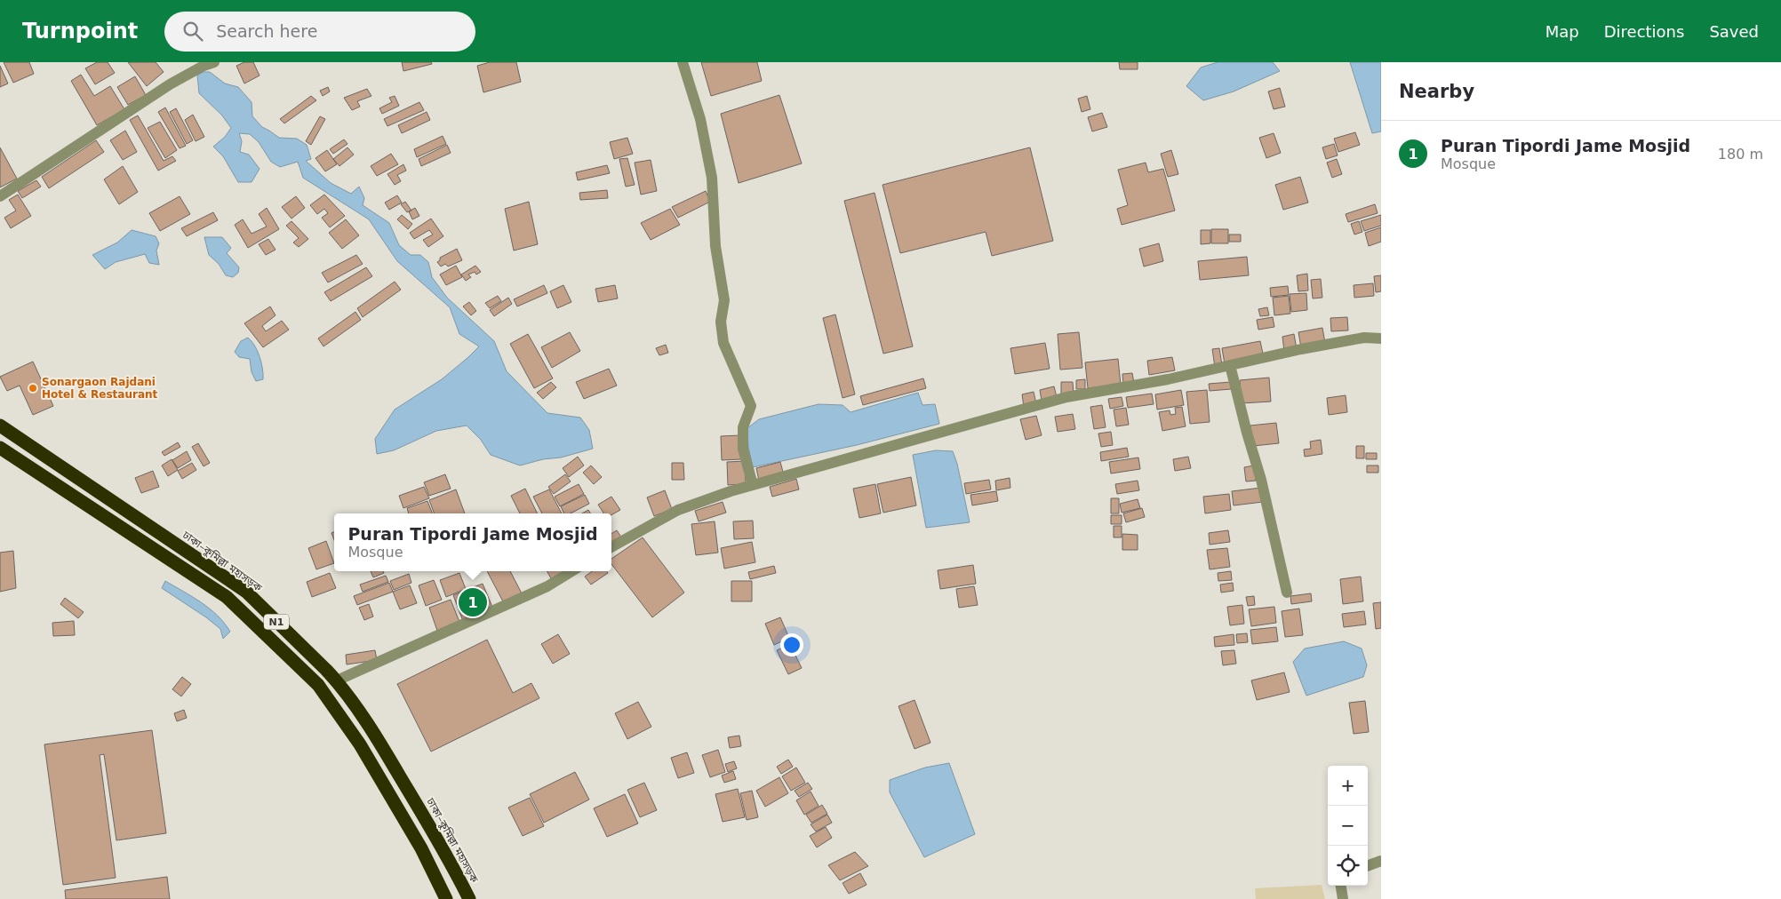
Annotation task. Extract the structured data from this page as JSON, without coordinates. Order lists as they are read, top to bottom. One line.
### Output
{"streets":{"highway":["ঢাকা–কুমিল্লা মহাসড়ক","N1"]},"places":["Sonargaon Rajdani Hotel & Restaurant"],"page":{"header":"Turnpoint","search":"Search here","nav":["Map","Directions","Saved"],"heading":"Nearby","list":[{"mark":"1","name":"Puran Tipordi Jame Mosjid","note":"Mosque","value":"180 m"}],"popup":["Puran Tipordi Jame Mosjid","Mosque"],"pins":"1","map_buttons":["+","−"]}}
